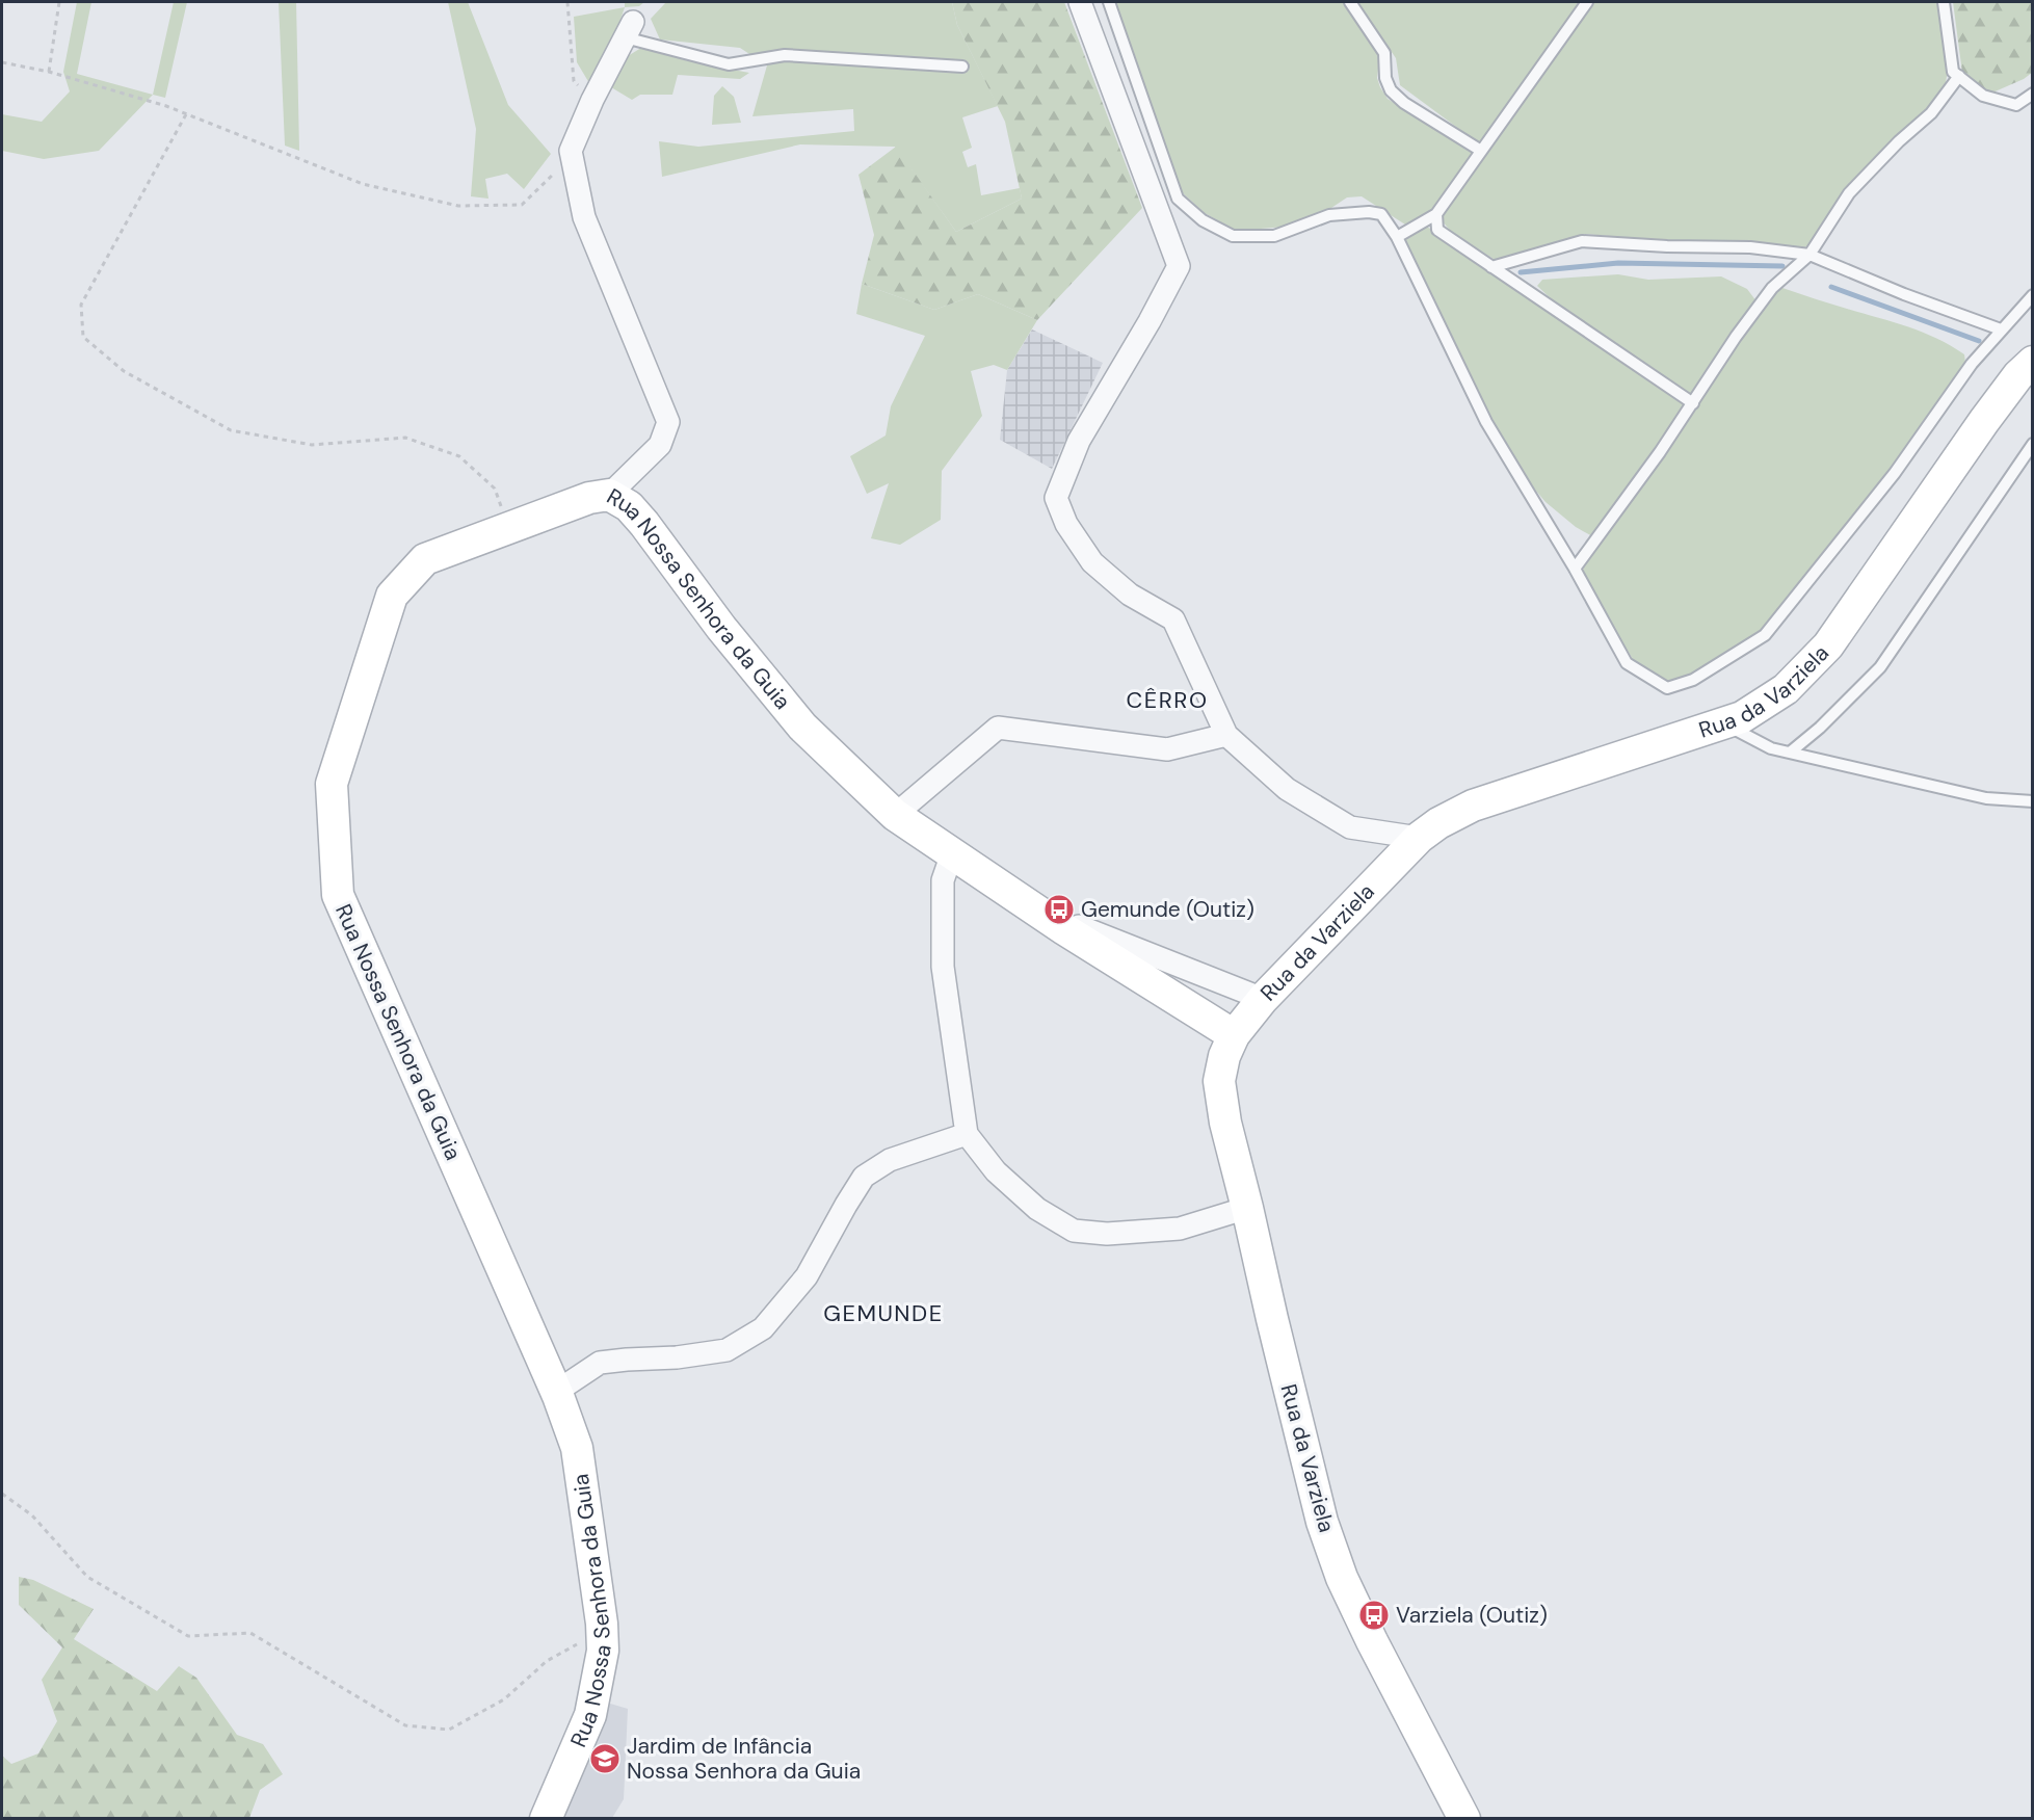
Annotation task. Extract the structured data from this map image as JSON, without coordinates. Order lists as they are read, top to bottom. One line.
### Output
{"streets":{"street":["Rua Nossa Senhora da Guia","Rua da Varziela"]},"crossings":[["Rua Nossa Senhora da Guia","Rua da Varziela"]],"districts":["CÊRRO","GEMUNDE"],"places":{"bus stop":["Gemunde (Outiz)","Varziela (Outiz)"],"school or university":["Jardim de Infância Nossa Senhora da Guia"]}}
